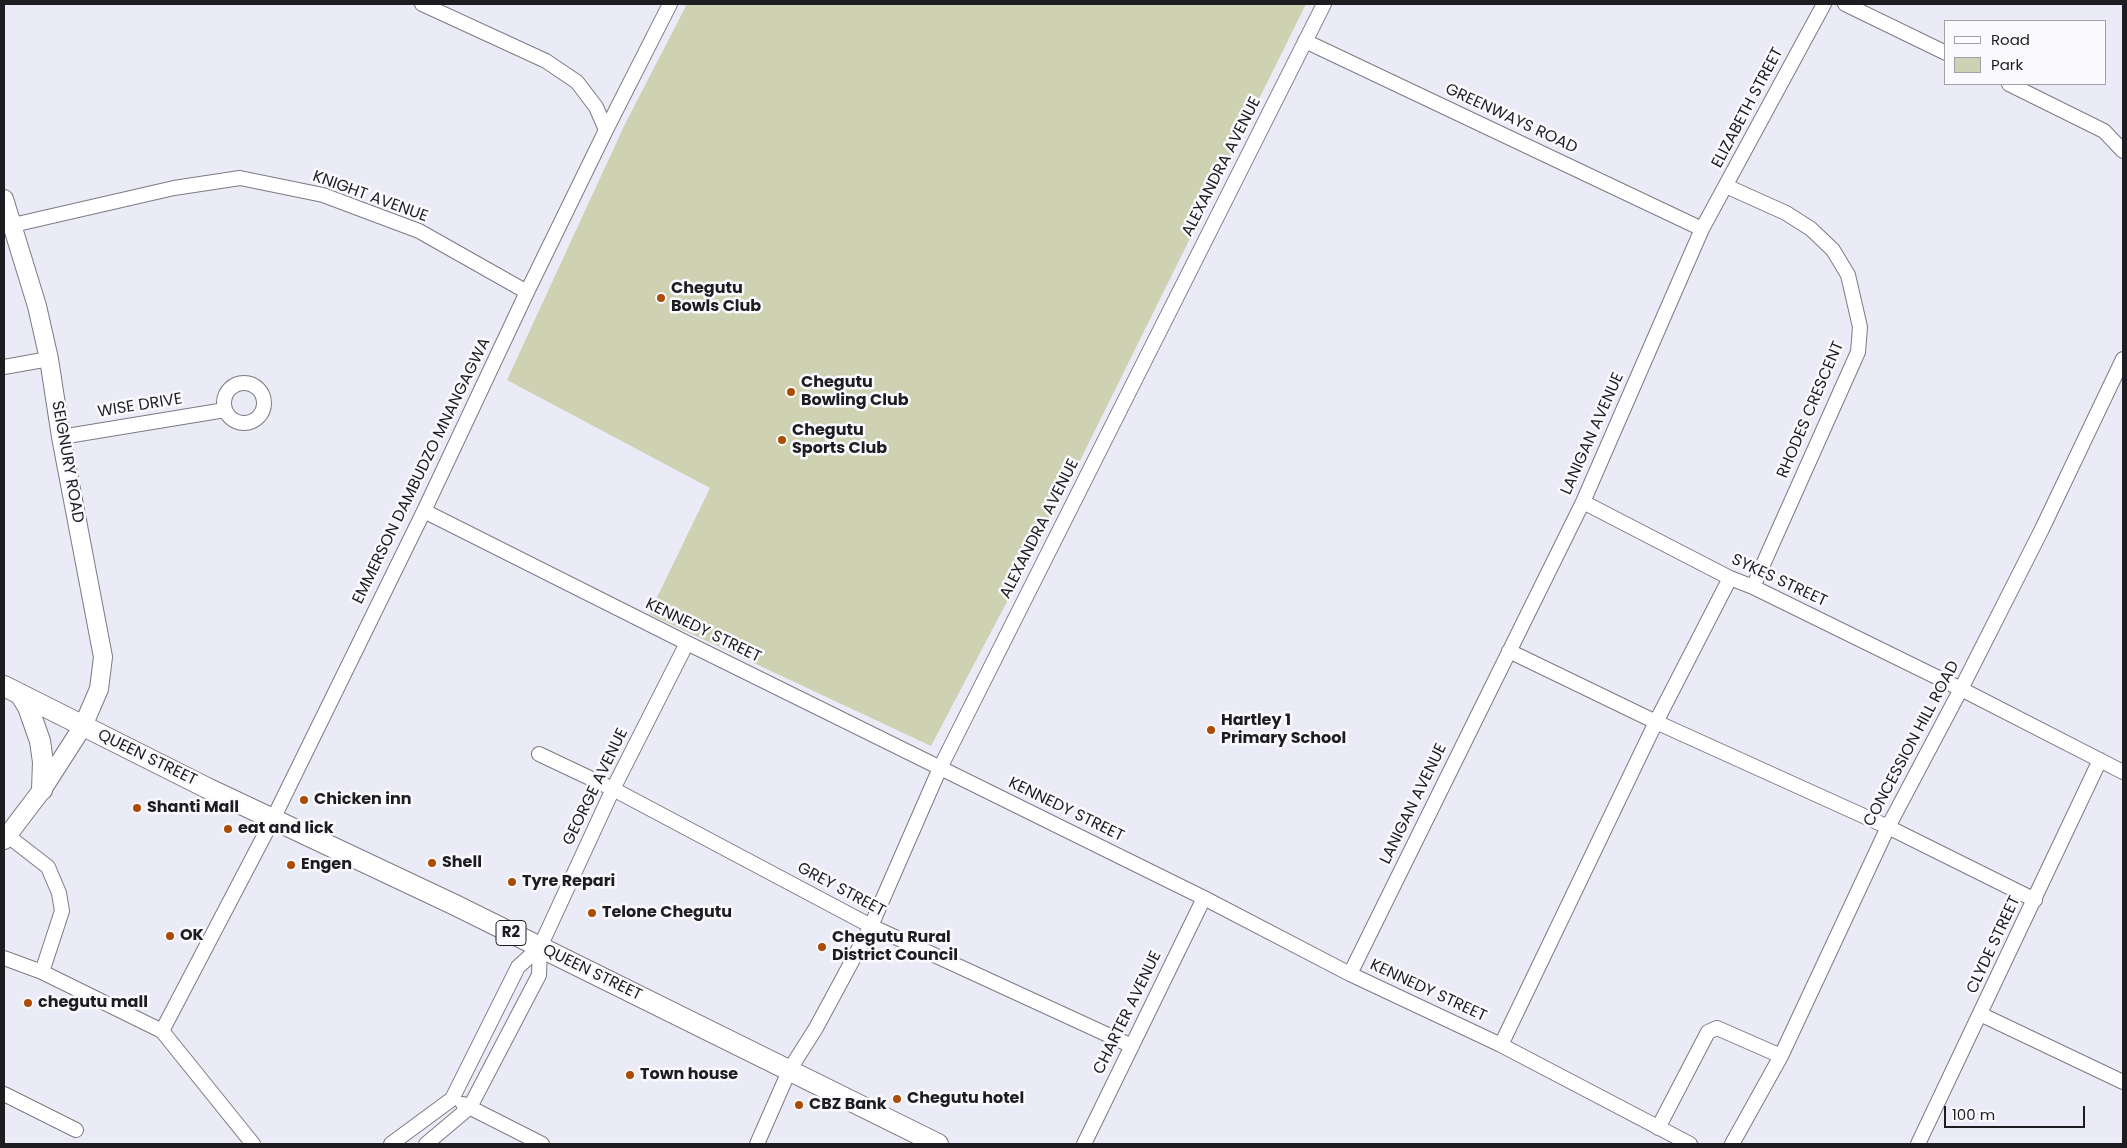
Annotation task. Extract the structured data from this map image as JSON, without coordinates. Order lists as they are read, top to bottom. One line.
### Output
{"streets":{"highway":["QUEEN STREET","R2"],"main road":["SEIGNURY ROAD"],"street":["ELIZABETH STREET","GREENWAYS ROAD","ALEXANDRA AVENUE","KNIGHT AVENUE","WISE DRIVE","RHODES CRESCENT","LANIGAN AVENUE","EMMERSON DAMBUDZO MNANGAGWA","SYKES STREET","KENNEDY STREET","CONCESSION HILL ROAD","GEORGE AVENUE","GREY STREET","CLYDE STREET","CHARTER AVENUE"]},"crossings":[["ELIZABETH STREET","GREENWAYS ROAD"],["ELIZABETH STREET","RHODES CRESCENT"],["ELIZABETH STREET","LANIGAN AVENUE"],["GREENWAYS ROAD","ALEXANDRA AVENUE"],["GREENWAYS ROAD","LANIGAN AVENUE"],["ALEXANDRA AVENUE","KENNEDY STREET"],["ALEXANDRA AVENUE","QUEEN STREET"],["ALEXANDRA AVENUE","GREY STREET"],["KNIGHT AVENUE","SEIGNURY ROAD"],["KNIGHT AVENUE","EMMERSON DAMBUDZO MNANGAGWA"],["WISE DRIVE","SEIGNURY ROAD"],["RHODES CRESCENT","SYKES STREET"],["LANIGAN AVENUE","SYKES STREET"],["LANIGAN AVENUE","KENNEDY STREET"],["SEIGNURY ROAD","QUEEN STREET"],["SEIGNURY ROAD","R2"],["EMMERSON DAMBUDZO MNANGAGWA","KENNEDY STREET"],["EMMERSON DAMBUDZO MNANGAGWA","QUEEN STREET"],["SYKES STREET","CONCESSION HILL ROAD"],["SYKES STREET","CLYDE STREET"],["KENNEDY STREET","GEORGE AVENUE"],["KENNEDY STREET","CHARTER AVENUE"],["QUEEN STREET","GEORGE AVENUE"],["QUEEN STREET","R2"],["GEORGE AVENUE","GREY STREET"],["GREY STREET","CHARTER AVENUE"]],"places":["Chegutu Bowls Club","Chegutu Bowling Club","Chegutu Sports Club","Hartley 1 Primary School","Chicken inn","Shanti Mall","eat and lick","Shell","Engen","Tyre Repari","Telone Chegutu","OK","Chegutu Rural District Council","chegutu mall","Town house","Chegutu hotel","CBZ Bank"],"legend":["Road","Park"],"scale_bar":"100 m"}
